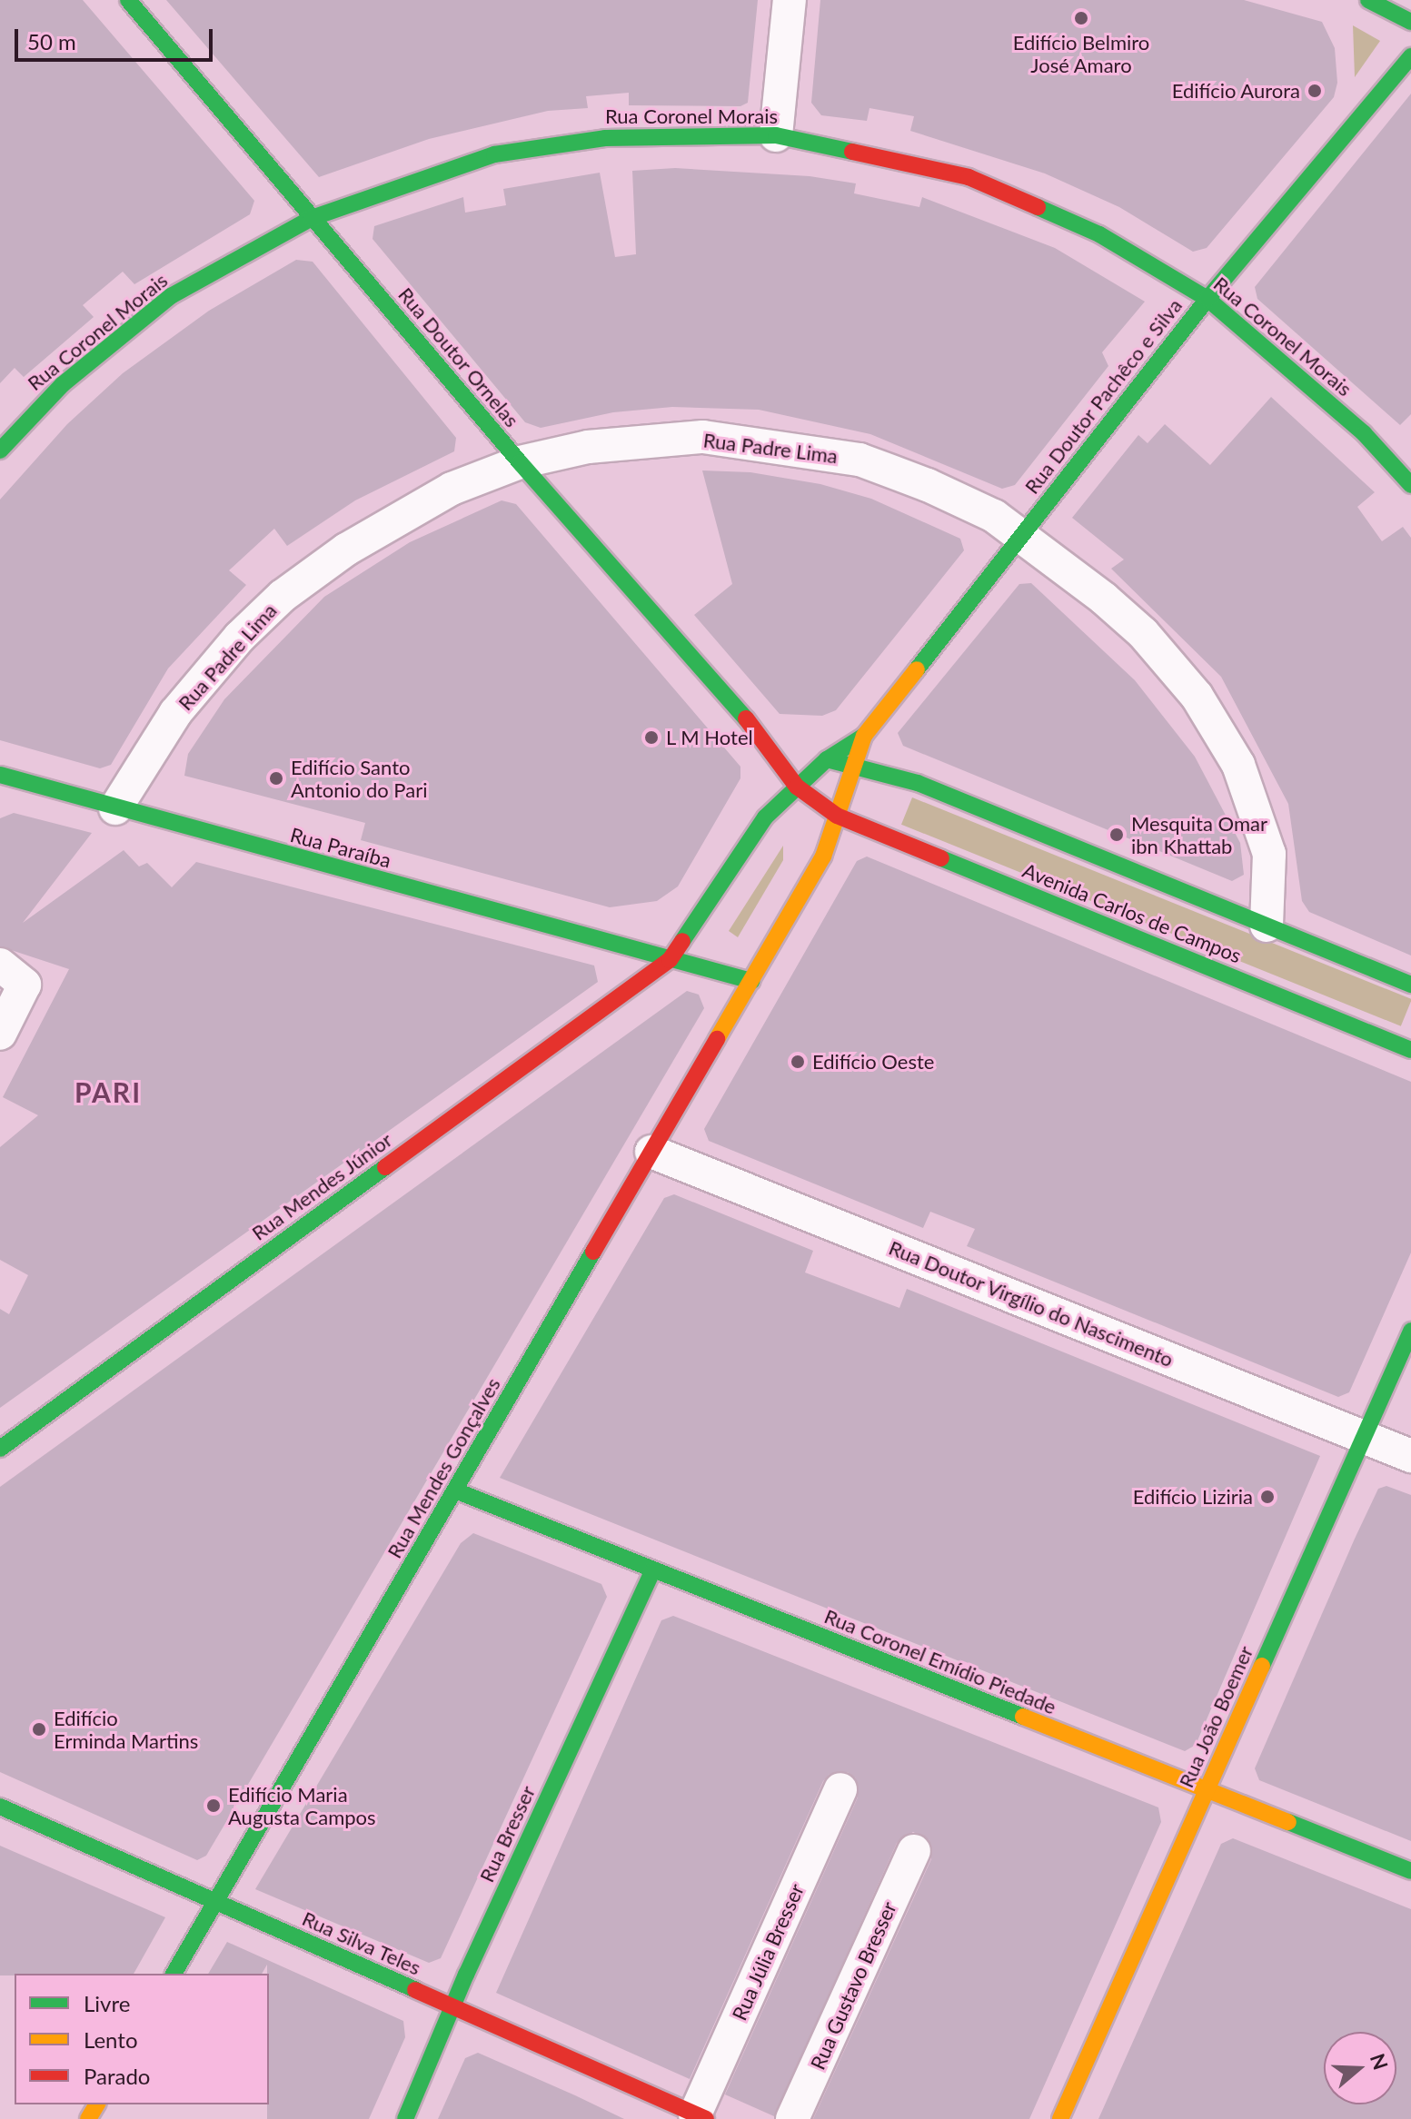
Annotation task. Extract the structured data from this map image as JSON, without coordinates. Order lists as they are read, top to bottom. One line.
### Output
{"streets":{"street":["Rua Coronel Morais","Rua Doutor Ornelas","Rua Doutor Pachêco e Silva","Rua Padre Lima","Rua Paraíba","Avenida Carlos de Campos","Rua Mendes Júnior","Rua Doutor Virgílio do Nascimento","Rua Mendes Gonçalves","Rua Coronel Emídio Piedade","Rua João Boemer","Rua Bresser","Rua Silva Teles","Rua Júlia Bresser","Rua Gustavo Bresser"]},"crossings":[["Rua Coronel Morais","Rua Doutor Ornelas"],["Rua Coronel Morais","Rua Doutor Pachêco e Silva"],["Rua Doutor Ornelas","Rua Doutor Pachêco e Silva"],["Rua Doutor Ornelas","Rua Padre Lima"],["Rua Doutor Ornelas","Avenida Carlos de Campos"],["Rua Doutor Ornelas","Rua Mendes Gonçalves"],["Rua Doutor Pachêco e Silva","Rua Padre Lima"],["Rua Doutor Pachêco e Silva","Rua Paraíba"],["Rua Doutor Pachêco e Silva","Avenida Carlos de Campos"],["Rua Doutor Pachêco e Silva","Rua Mendes Júnior"],["Rua Doutor Pachêco e Silva","Rua Mendes Gonçalves"],["Rua Padre Lima","Rua Paraíba"],["Rua Padre Lima","Avenida Carlos de Campos"],["Rua Paraíba","Rua Mendes Júnior"],["Rua Paraíba","Rua Mendes Gonçalves"],["Avenida Carlos de Campos","Rua Mendes Gonçalves"],["Rua Doutor Virgílio do Nascimento","Rua Mendes Gonçalves"],["Rua Doutor Virgílio do Nascimento","Rua João Boemer"],["Rua Mendes Gonçalves","Rua Coronel Emídio Piedade"],["Rua Mendes Gonçalves","Rua Silva Teles"],["Rua Coronel Emídio Piedade","Rua João Boemer"],["Rua Coronel Emídio Piedade","Rua Bresser"],["Rua Bresser","Rua Silva Teles"],["Rua Silva Teles","Rua Júlia Bresser"]],"districts":["PARI"],"places":["Edifício Belmiro José Amaro","Edifício Aurora","L M Hotel","Edifício Santo Antonio do Pari","Mesquita Omar ibn Khattab","Edifício Oeste","Edifício Liziria","Edifício Erminda Martins","Edifício Maria Augusta Campos"],"legend":["Livre","Lento","Parado"],"scale_bar":"50 m","north":"right"}
